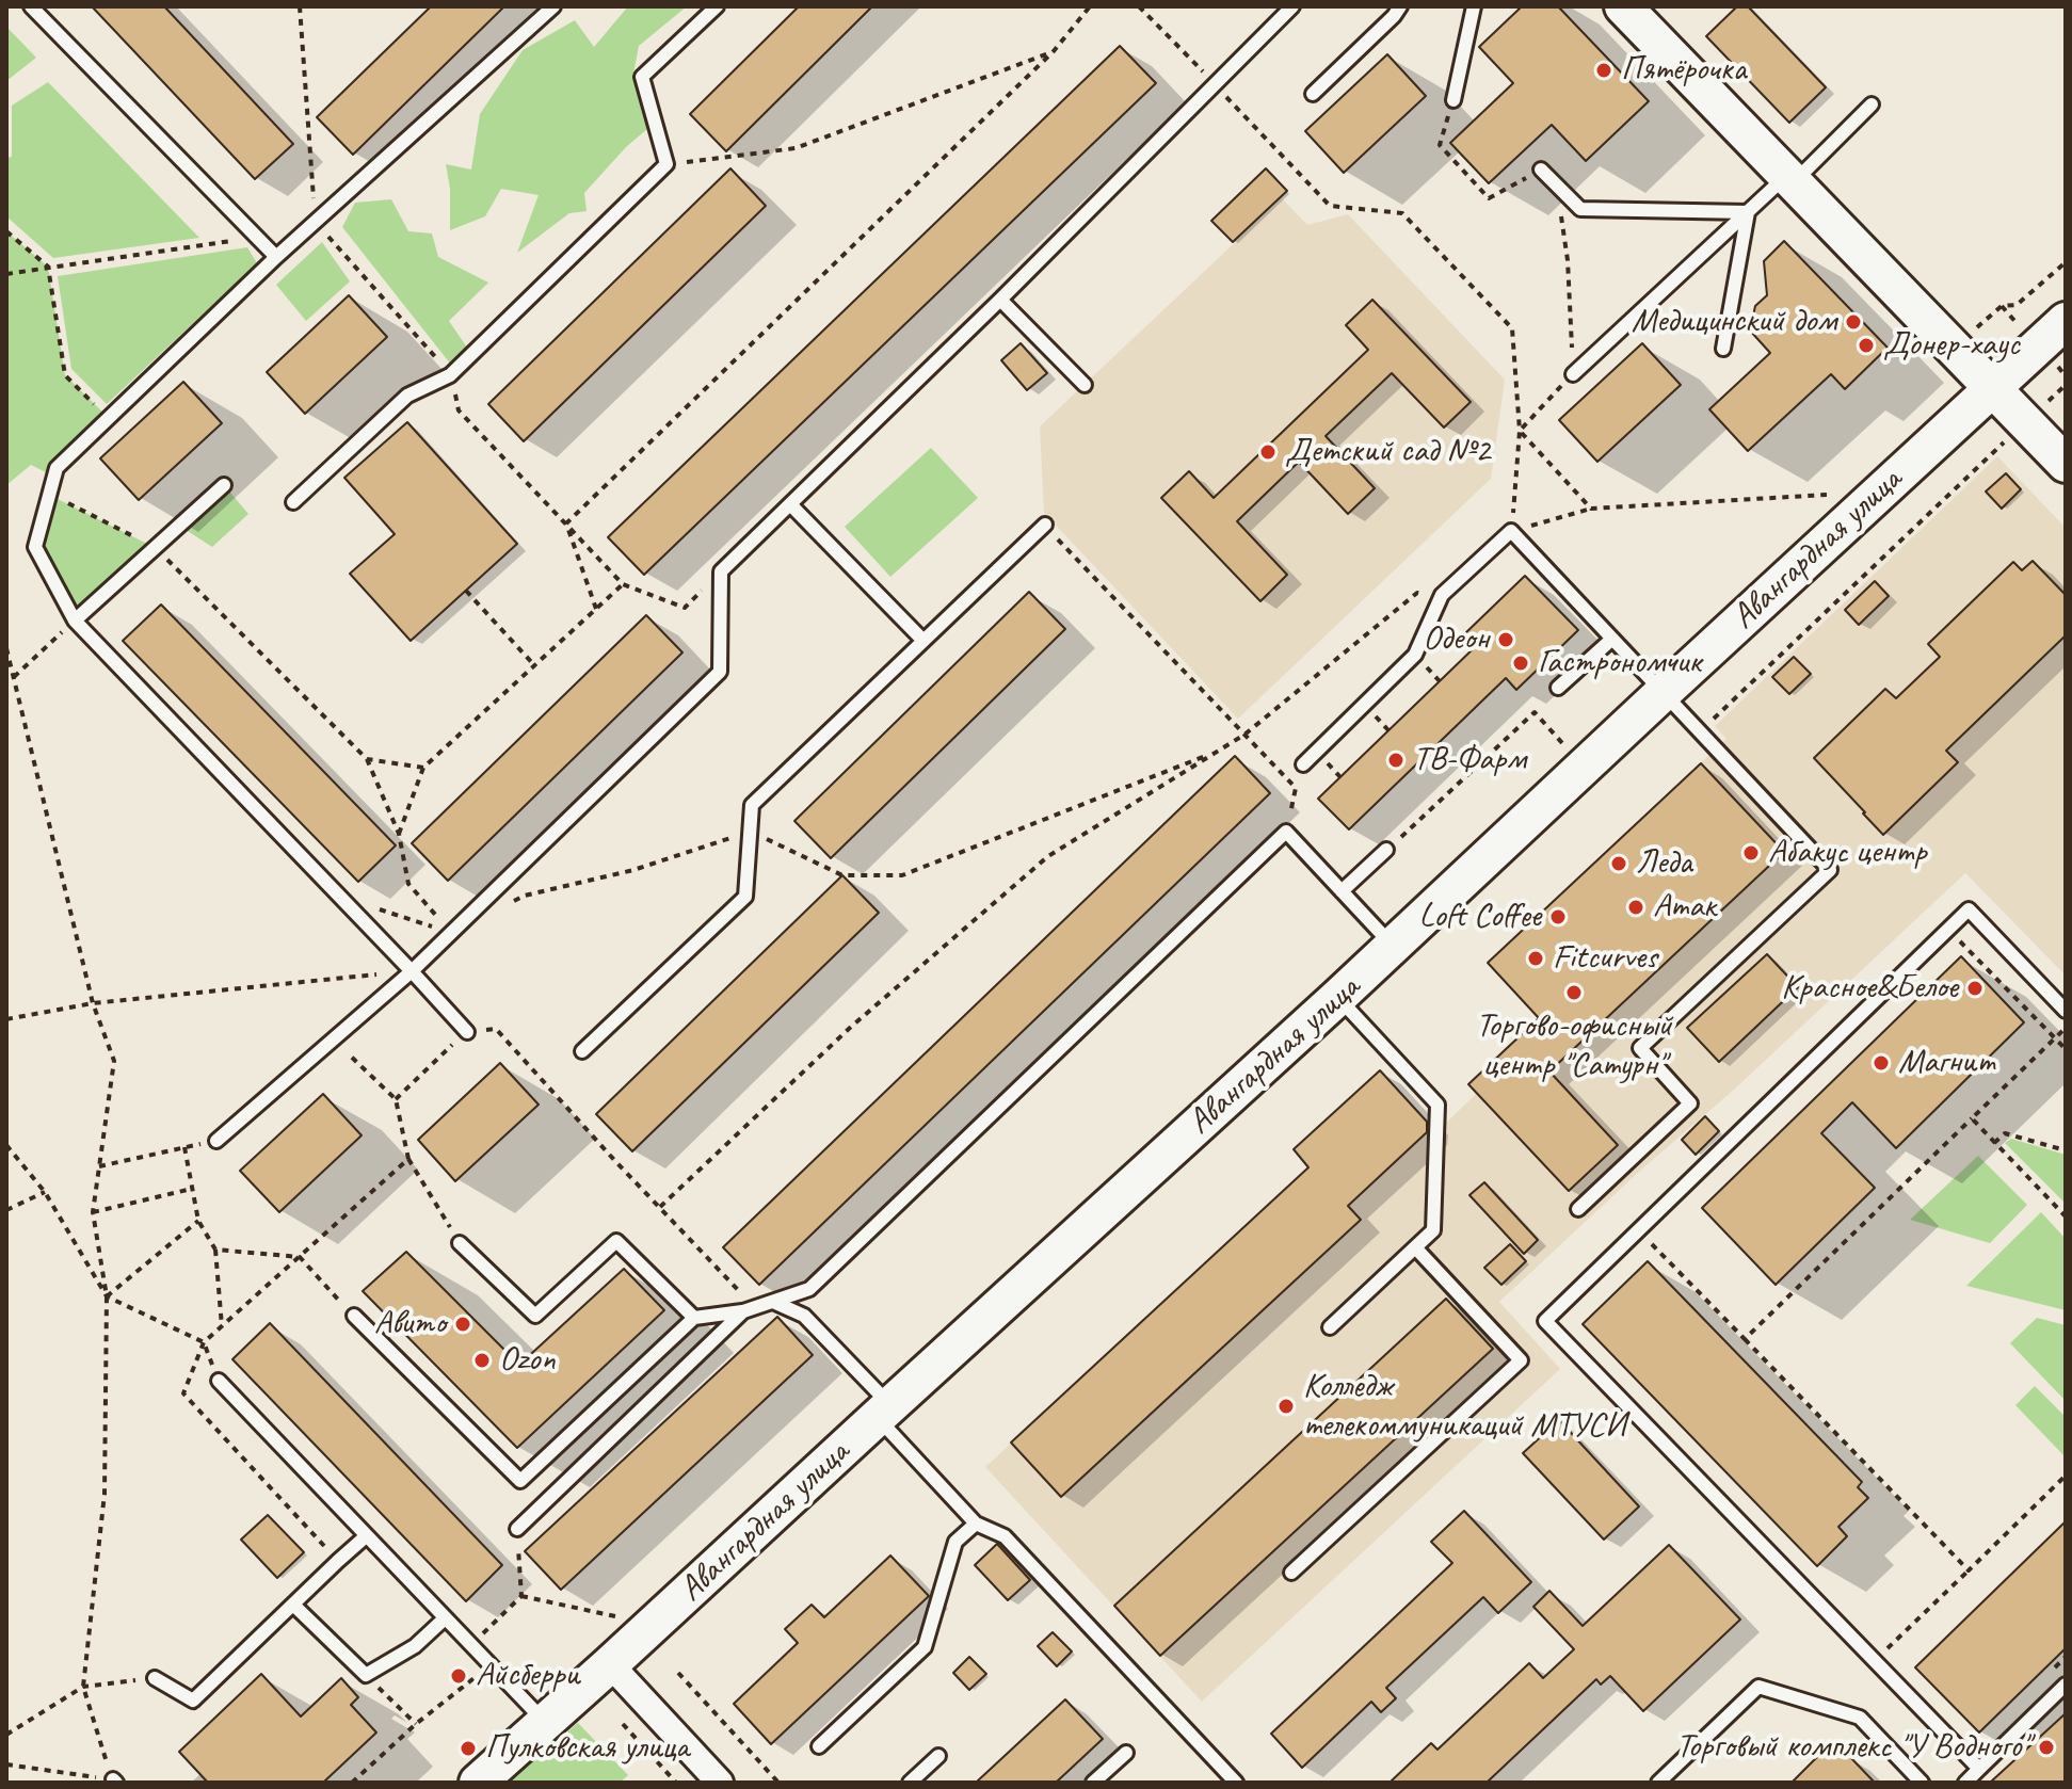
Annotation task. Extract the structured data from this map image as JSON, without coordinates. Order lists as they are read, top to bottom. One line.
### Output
{"streets":{"main road":["Авангардная улица"]},"places":["Пятёрочка","Медицинский дом","Донер-хаус","Детский сад №2","Одеон","Гастрономчик","ТВ-Фарм","Абакус центр","Леда","Атак","Loft Coffee","Fitcurves","Красное&Белое","Торгово-офисный центр \"Сатурн\"","Магнит","Авито","Ozon","Колледж телекоммуникаций МТУСИ","Айсберри","Торговый комплекс \"У Водного\"","Пулковская улица"]}
